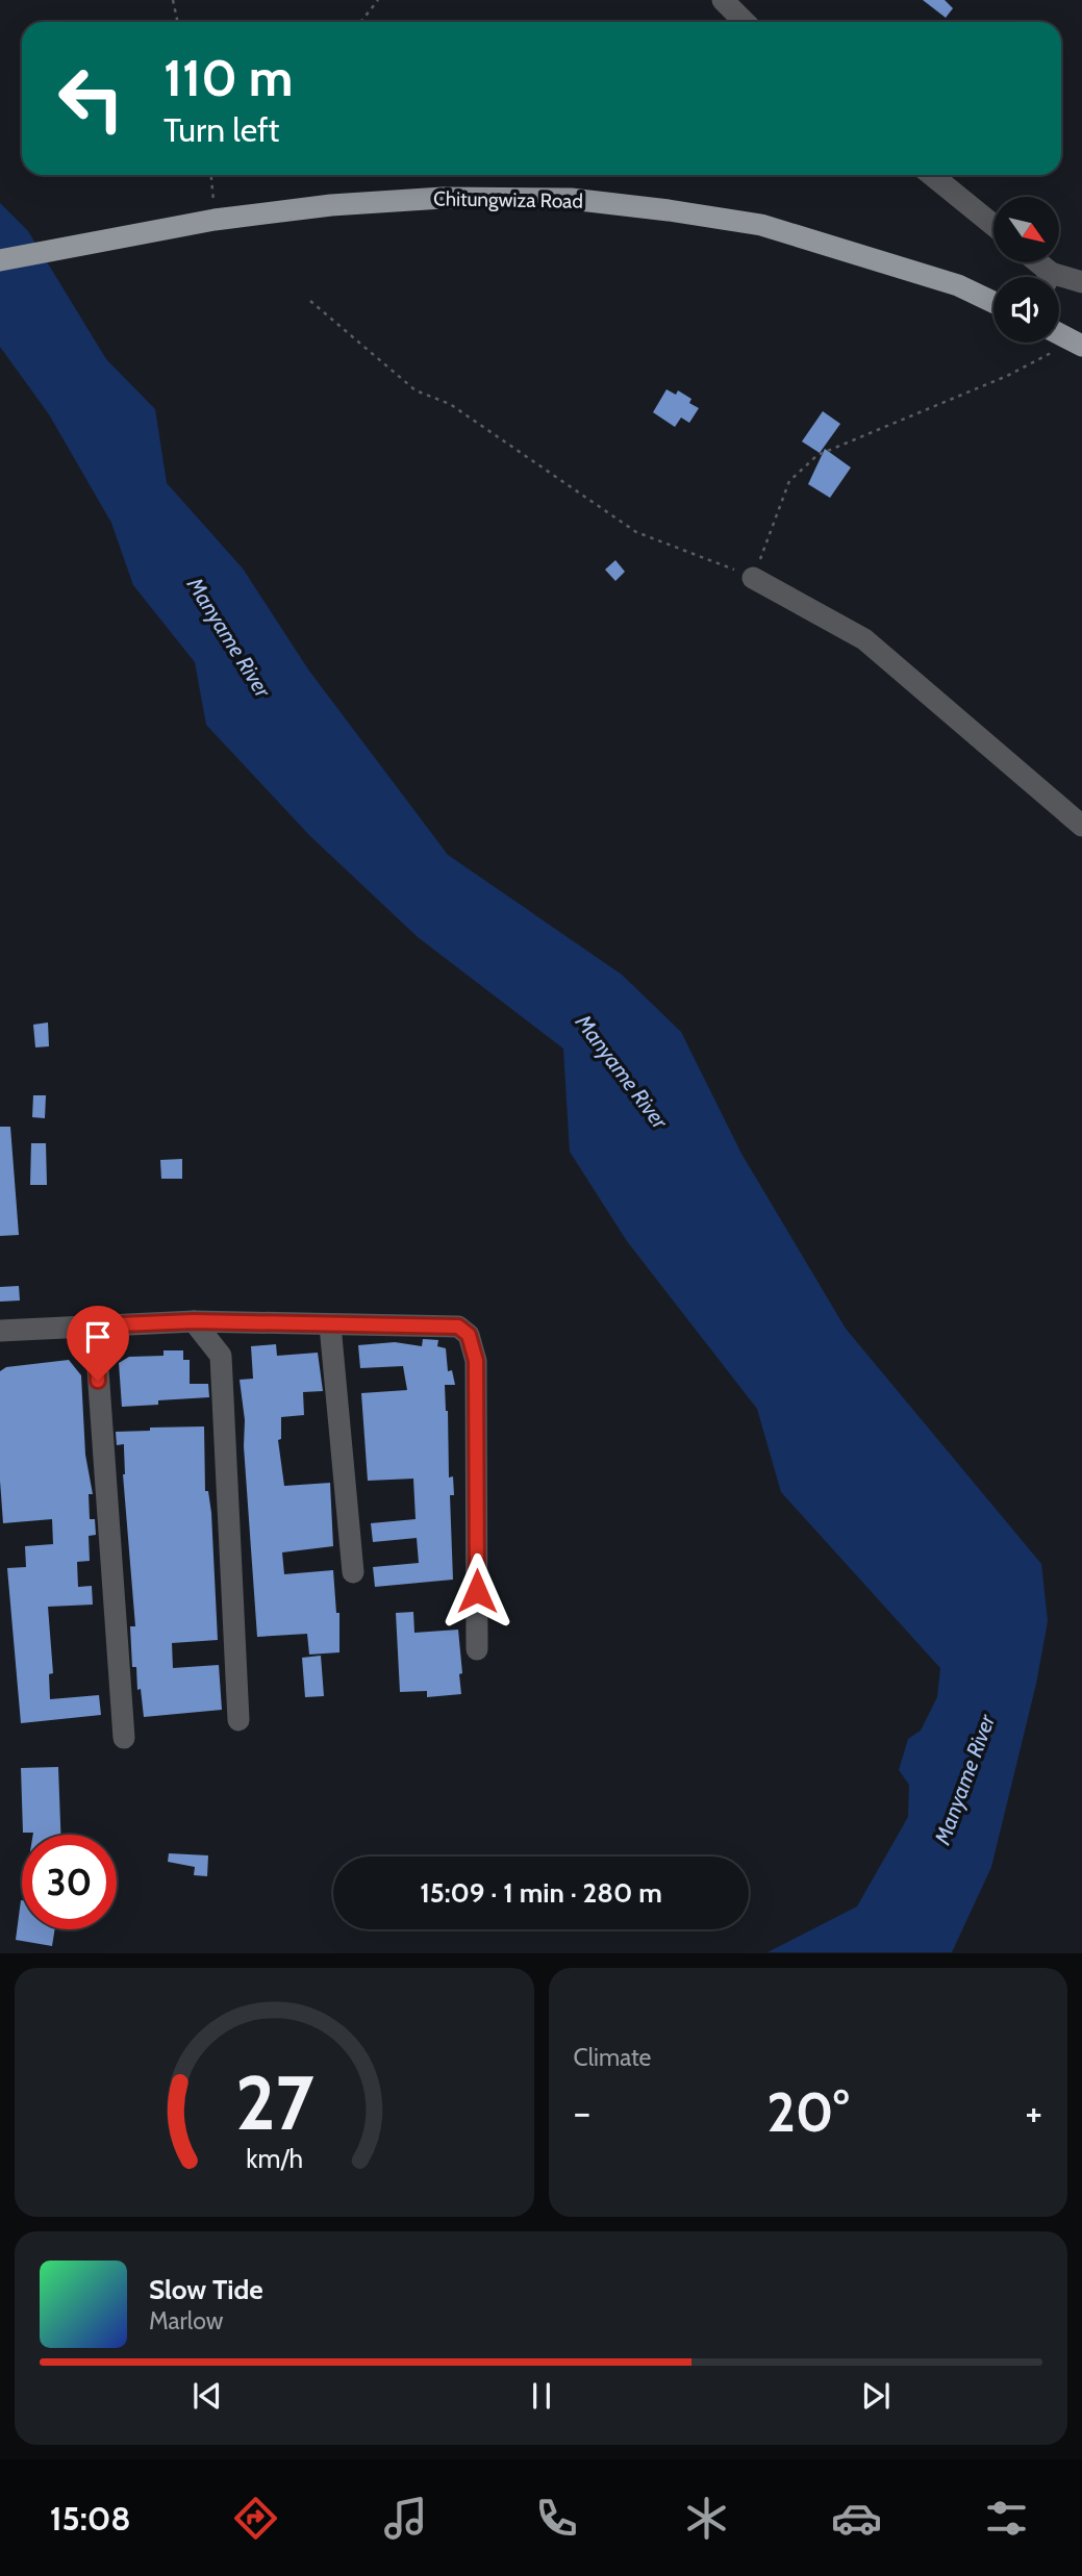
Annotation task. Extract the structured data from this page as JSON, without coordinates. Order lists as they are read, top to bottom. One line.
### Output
{"streets":{"main road":["Chitungwiza Road"]},"water":["Manyame River"],"north":"bottom right","page":{"turn":["110 m","Turn left"],"limit":"30","trip":"15:09 · 1 min · 280 m","tile":"Climate","heat":["−","20°","+"],"song":["Slow Tide","Marlow"],"tabs":"15:08","gauge":["27","km/h"]}}
